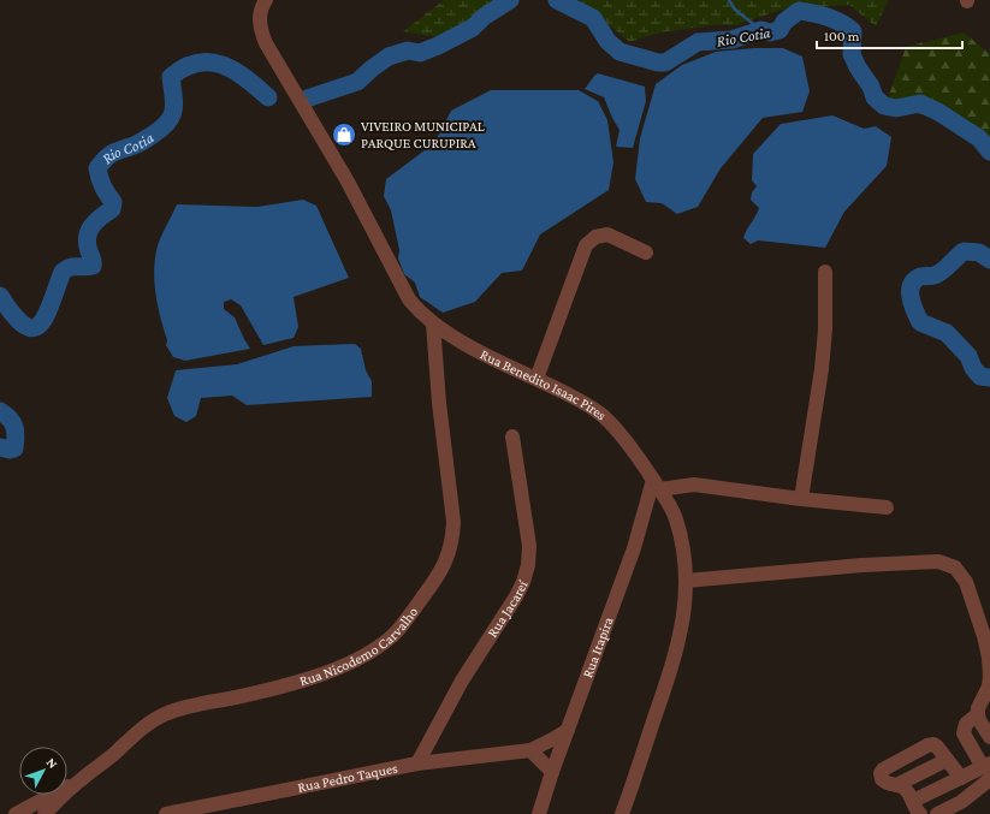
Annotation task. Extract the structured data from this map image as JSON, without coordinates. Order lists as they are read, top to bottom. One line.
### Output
{"streets":{"street":["Rua Benedito Isaac Pires","Rua Jacareí","Rua Nicodemo Carvalho","Rua Itapira","Rua Pedro Taques"]},"crossings":[["Rua Benedito Isaac Pires","Rua Nicodemo Carvalho"],["Rua Benedito Isaac Pires","Rua Itapira"],["Rua Jacareí","Rua Pedro Taques"],["Rua Itapira","Rua Pedro Taques"]],"water":["Rio Cotia"],"places":{"shop":["VIVEIRO MUNICIPAL PARQUE CURUPIRA"]},"scale_bar":"100 m","north":"top right"}
